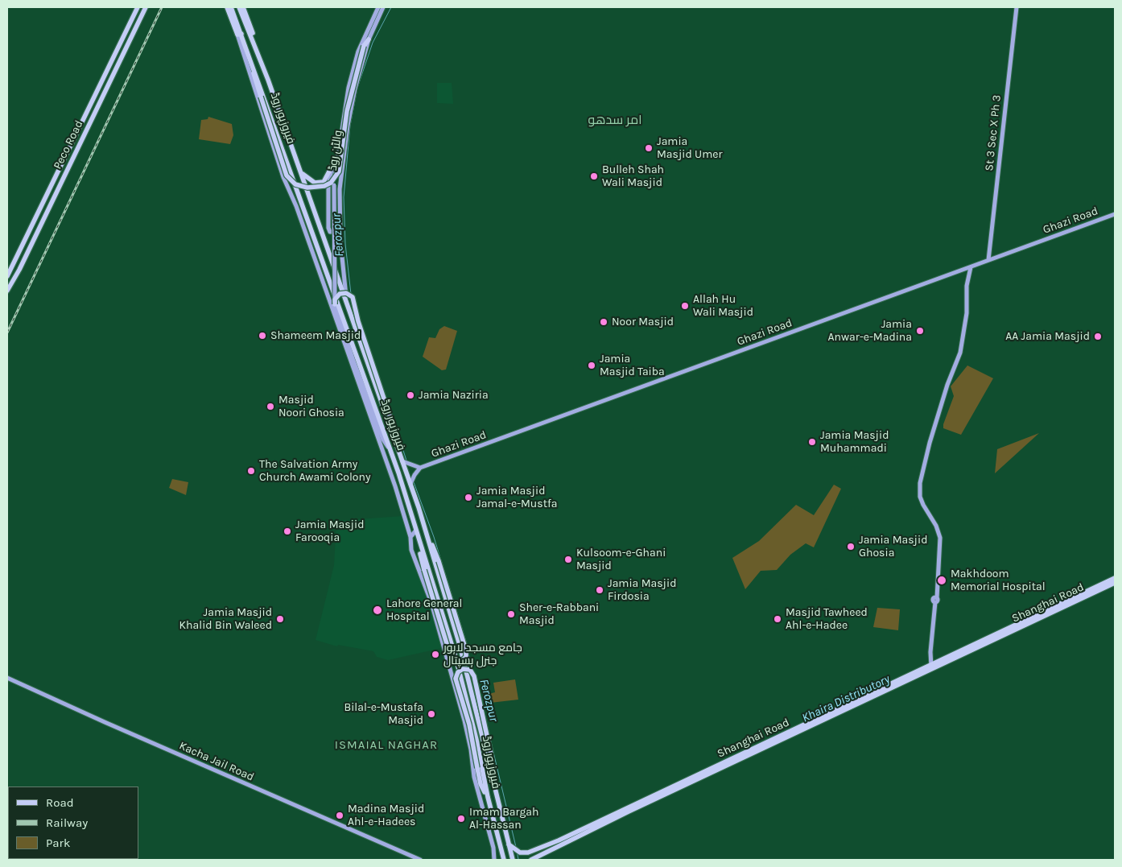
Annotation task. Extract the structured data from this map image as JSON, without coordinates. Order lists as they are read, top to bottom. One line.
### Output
{"streets":{"main road":["فیروزپور روڈ","St 3 Sec X Ph 3","Peco Road","والٹن روڈ","Ghazi Road","Shanghai Road","Kacha Jail Road"]},"crossings":[["فیروزپور روڈ","والٹن روڈ"],["فیروزپور روڈ","Ghazi Road"],["فیروزپور روڈ","Shanghai Road"],["St 3 Sec X Ph 3","Ghazi Road"]],"districts":["امر سدھو","ISMAIAL NAGHAR"],"water":["Ferozpur","Khaira Distributory"],"places":["Jamia Masjid Umer","Bulleh Shah Wali Masjid","Allah Hu Wali Masjid","Noor Masjid","Jamia Anwar-e-Madina","Shameem Masjid","AA Jamia Masjid","Jamia Masjid Taiba","Jamia Naziria","Masjid Noori Ghosia","Jamia Masjid Muhammadi","The Salvation Army Church Awami Colony","Jamia Masjid Jamal-e-Mustfa","Jamia Masjid Farooqia","Jamia Masjid Ghosia","Kulsoom-e-Ghani Masjid","Makhdoom Memorial Hospital","Jamia Masjid Firdosia","Lahore General Hospital","Sher-e-Rabbani Masjid","Jamia Masjid Khalid Bin Waleed","Masjid Tawheed Ahl-e-Hadee","جامع مسجد لاہور جنرل ہسپتال","Bilal-e-Mustafa Masjid","Madina Masjid Ahl-e-Hadees","Imam Bargah Al-Hassan"],"legend":["Road","Railway","Park"]}
